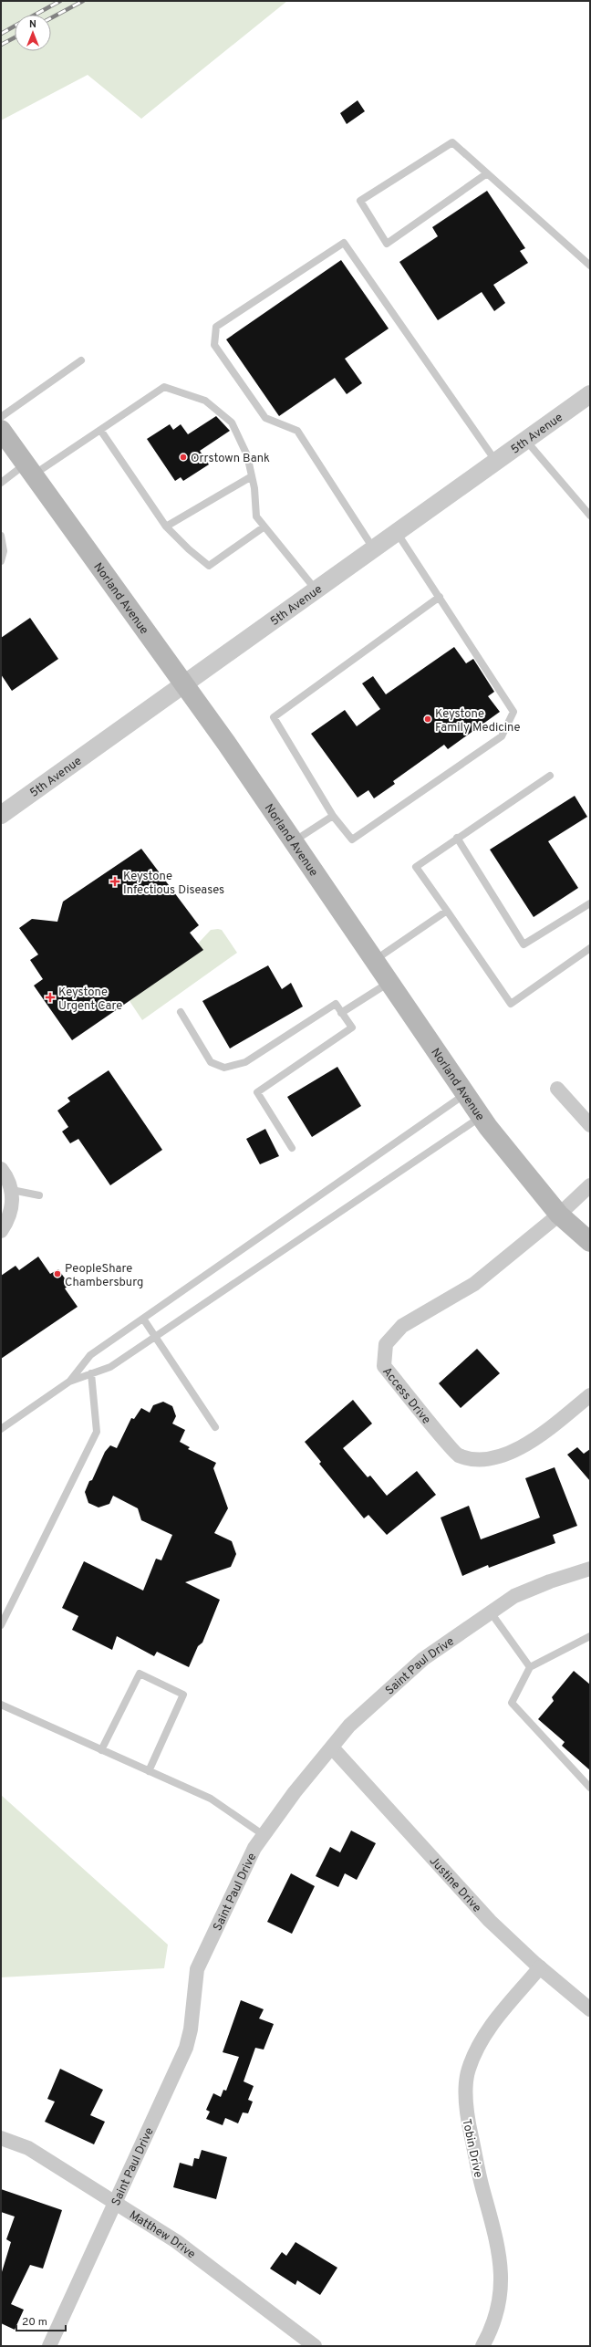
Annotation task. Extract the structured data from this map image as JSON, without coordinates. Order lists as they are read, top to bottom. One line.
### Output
{"streets":{"main road":["Norland Avenue"],"street":["5th Avenue","Access Drive","Saint Paul Drive","Justine Drive","Tobin Drive","Matthew Drive"]},"crossings":[["5th Avenue","Norland Avenue"],["Norland Avenue","Access Drive"],["Saint Paul Drive","Justine Drive"],["Saint Paul Drive","Matthew Drive"],["Justine Drive","Tobin Drive"]],"places":{"other":["Orrstown Bank","Keystone Family Medicine","PeopleShare Chambersburg"],"health":["Keystone Infectious Diseases","Keystone Urgent Care"]},"scale_bar":"20 m","north":"top"}
